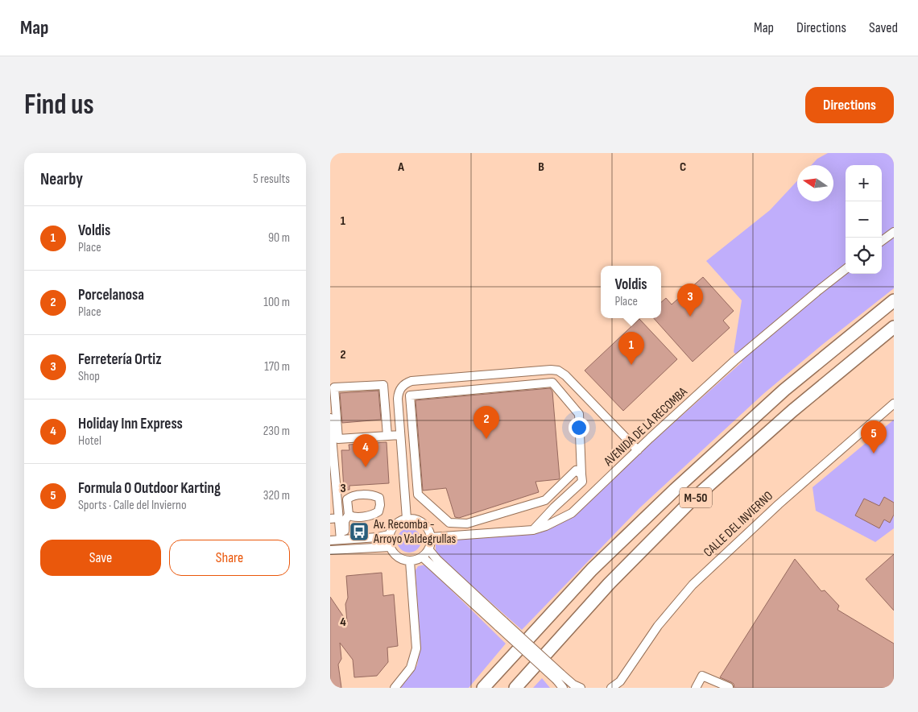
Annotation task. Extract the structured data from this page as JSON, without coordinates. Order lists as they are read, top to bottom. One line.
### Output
{"streets":{"highway":["M-50"],"street":["AVENIDA DE LA RECOMBA","CALLE DEL INVIERNO"]},"places":{"bus stop":["Av. Recomba - Arroyo Valdegrullas"]},"north":"left","page":{"header":"Map","nav":["Map","Directions","Saved"],"buttons":["Directions",["Save","Share"]],"title":"Find us","heading":["Nearby","5 results"],"map_buttons":["+","−"],"list":[{"mark":"1","name":"Voldis","note":"Place","value":"90 m"},{"mark":"2","name":"Porcelanosa","note":"Place","value":"100 m"},{"mark":"3","name":"Ferretería Ortiz","note":"Shop","value":"170 m"},{"mark":"4","name":"Holiday Inn Express","note":"Hotel","value":"230 m"},{"mark":"5","name":"Formula 0 Outdoor Karting","note":"Sports · Calle del Invierno","value":"320 m"}],"popup":["Voldis","Place"],"pins":["3","1","2","5","4"]},"grid":{"columns":["A","B","C"],"rows":["1","2","3","4"]}}
